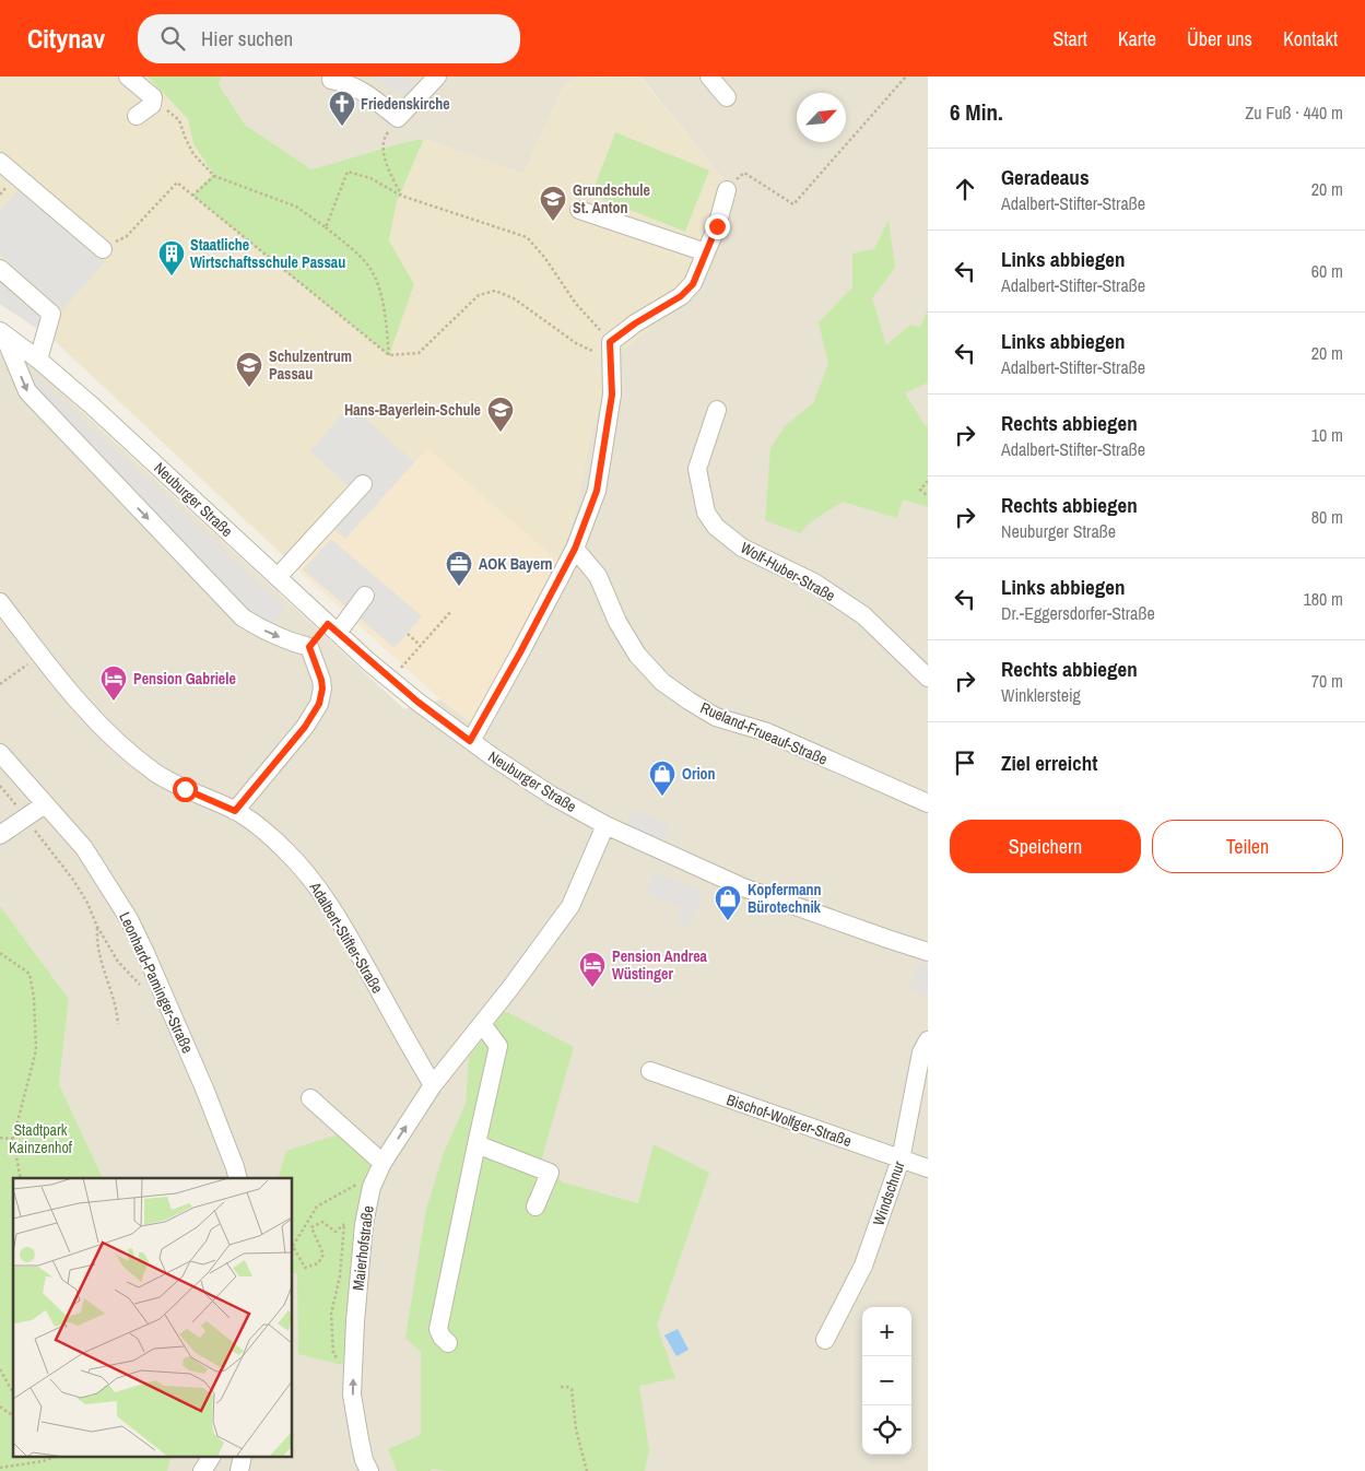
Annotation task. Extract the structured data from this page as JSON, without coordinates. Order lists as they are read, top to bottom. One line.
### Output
{"streets":{"street":["Neuburger Straße","Wolf-Huber-Straße","Rueland-Frueauf-Straße","Adalbert-Stifter-Straße","Leonhard-Paminger-Straße","Bischof-Wolfger-Straße","Windschnur","Maierhofstraße"]},"crossings":[["Neuburger Straße","Maierhofstraße"],["Adalbert-Stifter-Straße","Maierhofstraße"],["Bischof-Wolfger-Straße","Windschnur"]],"parks":["Stadtpark Kainzenhof"],"places":{"church":["Friedenskirche"],"school or university":["Grundschule St. Anton","Schulzentrum Passau","Hans-Bayerlein-Schule"],"building":["Staatliche Wirtschaftsschule Passau"],"office":["AOK Bayern"],"hotel":["Pension Gabriele","Pension Andrea Wüstinger"],"shop":["Orion","Kopfermann Bürotechnik"]},"north":"top right","page":{"header":"Citynav","search":"Hier suchen","nav":["Start","Karte","Über uns","Kontakt"],"heading":["6 Min.","Zu Fuß · 440 m"],"list":[["Geradeaus","Adalbert-Stifter-Straße","20 m"],["Links abbiegen","Adalbert-Stifter-Straße","60 m"],["Links abbiegen","Adalbert-Stifter-Straße","20 m"],["Rechts abbiegen","Adalbert-Stifter-Straße","10 m"],["Rechts abbiegen","Neuburger Straße","80 m"],["Links abbiegen","Dr.-Eggersdorfer-Straße","180 m"],["Rechts abbiegen","Winklersteig","70 m"],"Ziel erreicht"],"buttons":["Speichern","Teilen"],"map_buttons":["+","−"]}}
